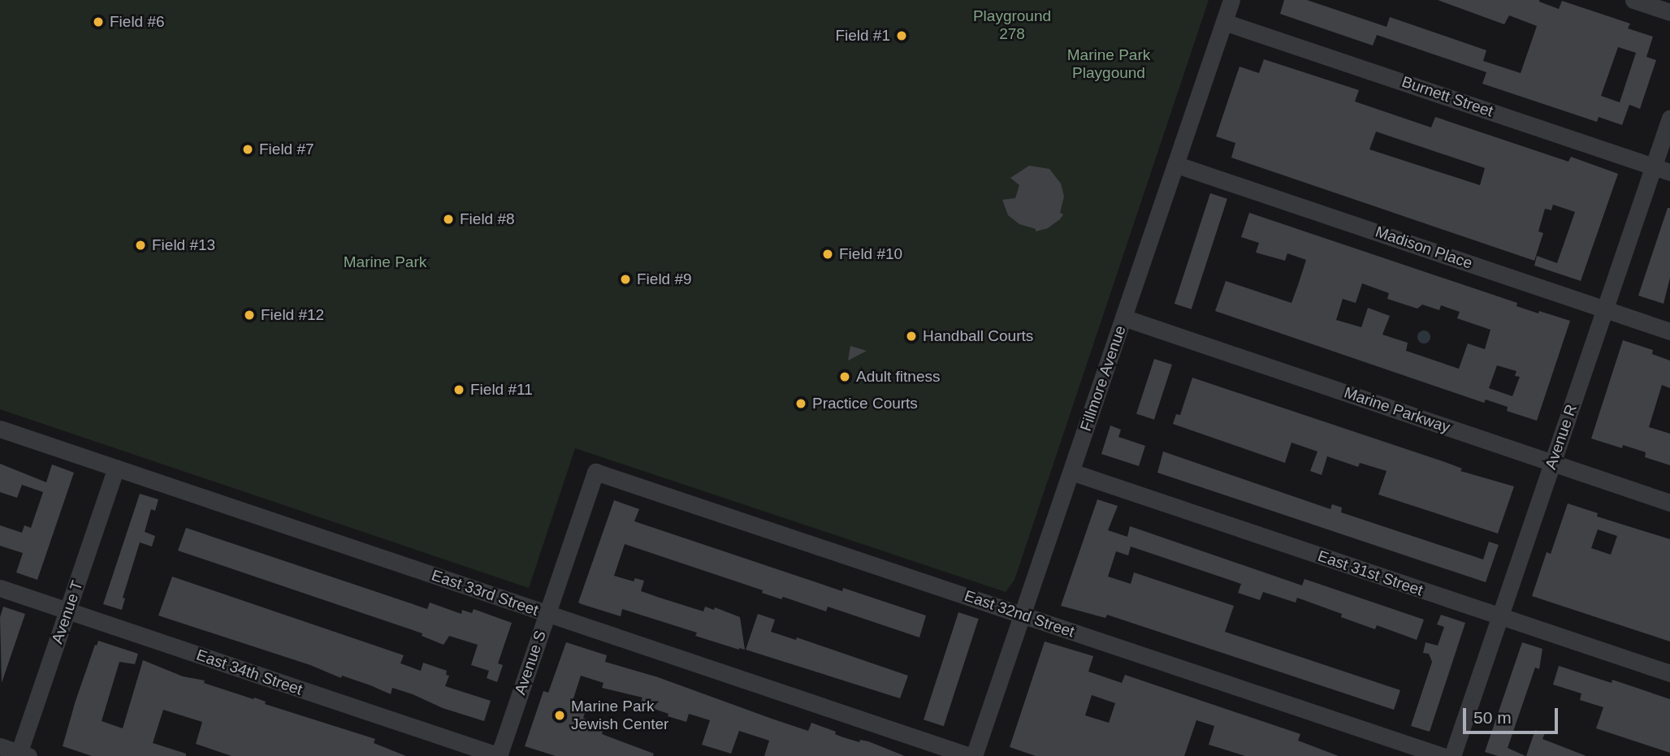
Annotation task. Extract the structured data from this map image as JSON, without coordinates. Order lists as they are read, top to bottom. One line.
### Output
{"streets":{"street":["Burnett Street","Madison Place","Fillmore Avenue","Marine Parkway","Avenue R","East 31st Street","East 33rd Street","Avenue T","East 32nd Street","Avenue S","East 34th Street"]},"crossings":[["Burnett Street","Fillmore Avenue"],["Burnett Street","Avenue R"],["Madison Place","Fillmore Avenue"],["Madison Place","Avenue R"],["Fillmore Avenue","Marine Parkway"],["Fillmore Avenue","East 31st Street"],["Fillmore Avenue","East 33rd Street"],["Fillmore Avenue","East 32nd Street"],["Marine Parkway","Avenue R"],["Avenue R","East 31st Street"],["East 33rd Street","Avenue T"],["East 33rd Street","Avenue S"],["Avenue T","East 34th Street"],["East 32nd Street","Avenue S"],["Avenue S","East 34th Street"]],"parks":["Playground 278","Marine Park Playgound","Marine Park"],"places":["Field #6","Field #1","Field #7","Field #8","Field #13","Field #10","Field #9","Field #12","Handball Courts","Adult fitness","Field #11","Practice Courts","Marine Park Jewish Center"],"scale_bar":"50 m"}
